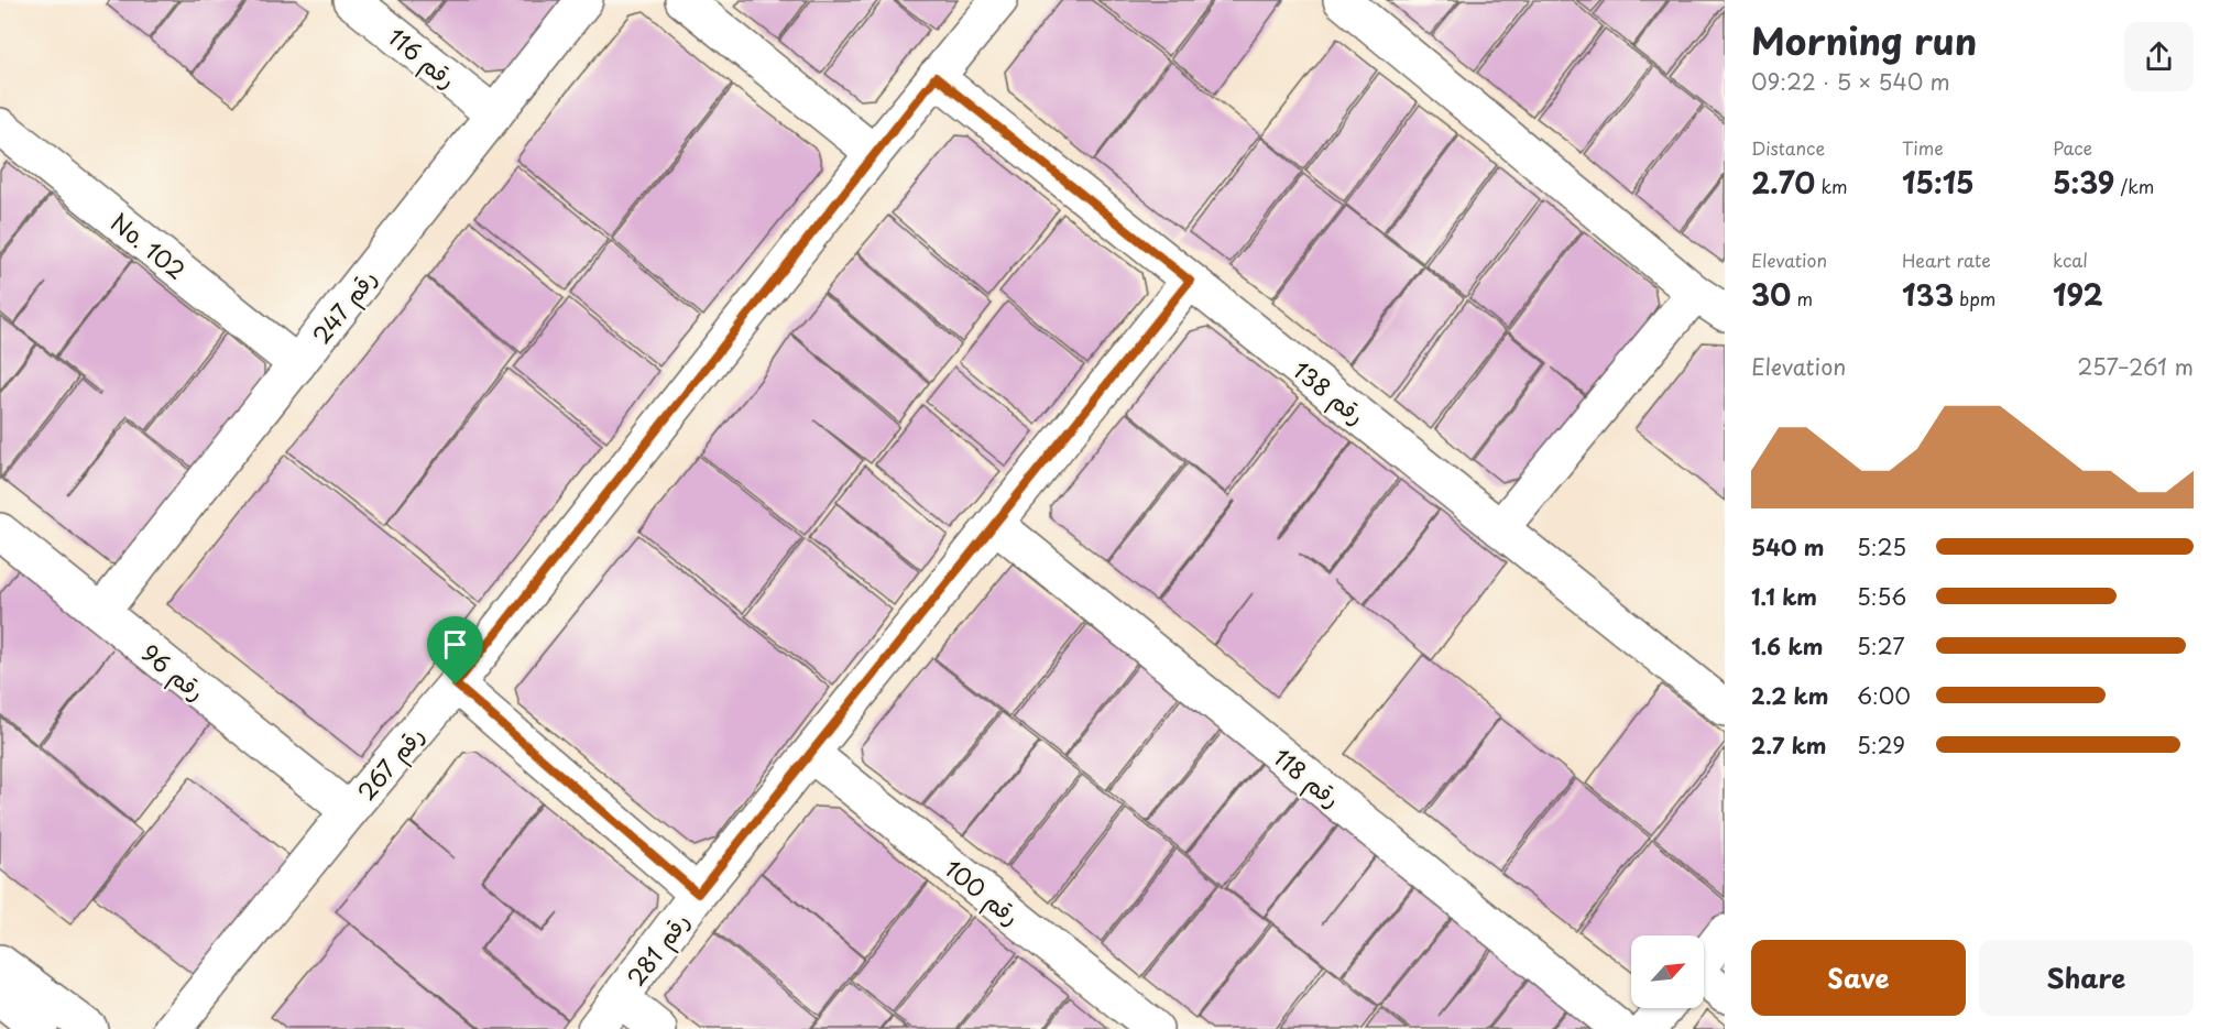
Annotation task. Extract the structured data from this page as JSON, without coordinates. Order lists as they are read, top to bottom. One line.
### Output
{"streets":{"street":["رقم 116","No. 102","رقم 247","رقم 138","رقم 96","رقم 267","رقم 118","رقم 100","رقم 281"]},"crossings":[["رقم 116","رقم 247"],["No. 102","رقم 247"],["رقم 247","رقم 96"],["رقم 138","رقم 267"],["رقم 138","رقم 281"],["رقم 96","رقم 267"],["رقم 118","رقم 281"],["رقم 100","رقم 281"]],"north":"top right","page":{"heading":["Morning run","09:22 · 5 × 540 m"],"stats":[["Distance","2.70 km"],["Time","15:15"],["Pace","5:39 /km"],["Elevation","30 m"],["Heart rate","133 bpm"],["kcal","192"]],"chart":["Elevation","257–261 m"],"list":[{"name":"540 m","note":"5:25"},{"name":"1.1 km","note":"5:56"},{"name":"1.6 km","note":"5:27"},{"name":"2.2 km","note":"6:00"},{"name":"2.7 km","note":"5:29"}],"buttons":["Save","Share"]}}
